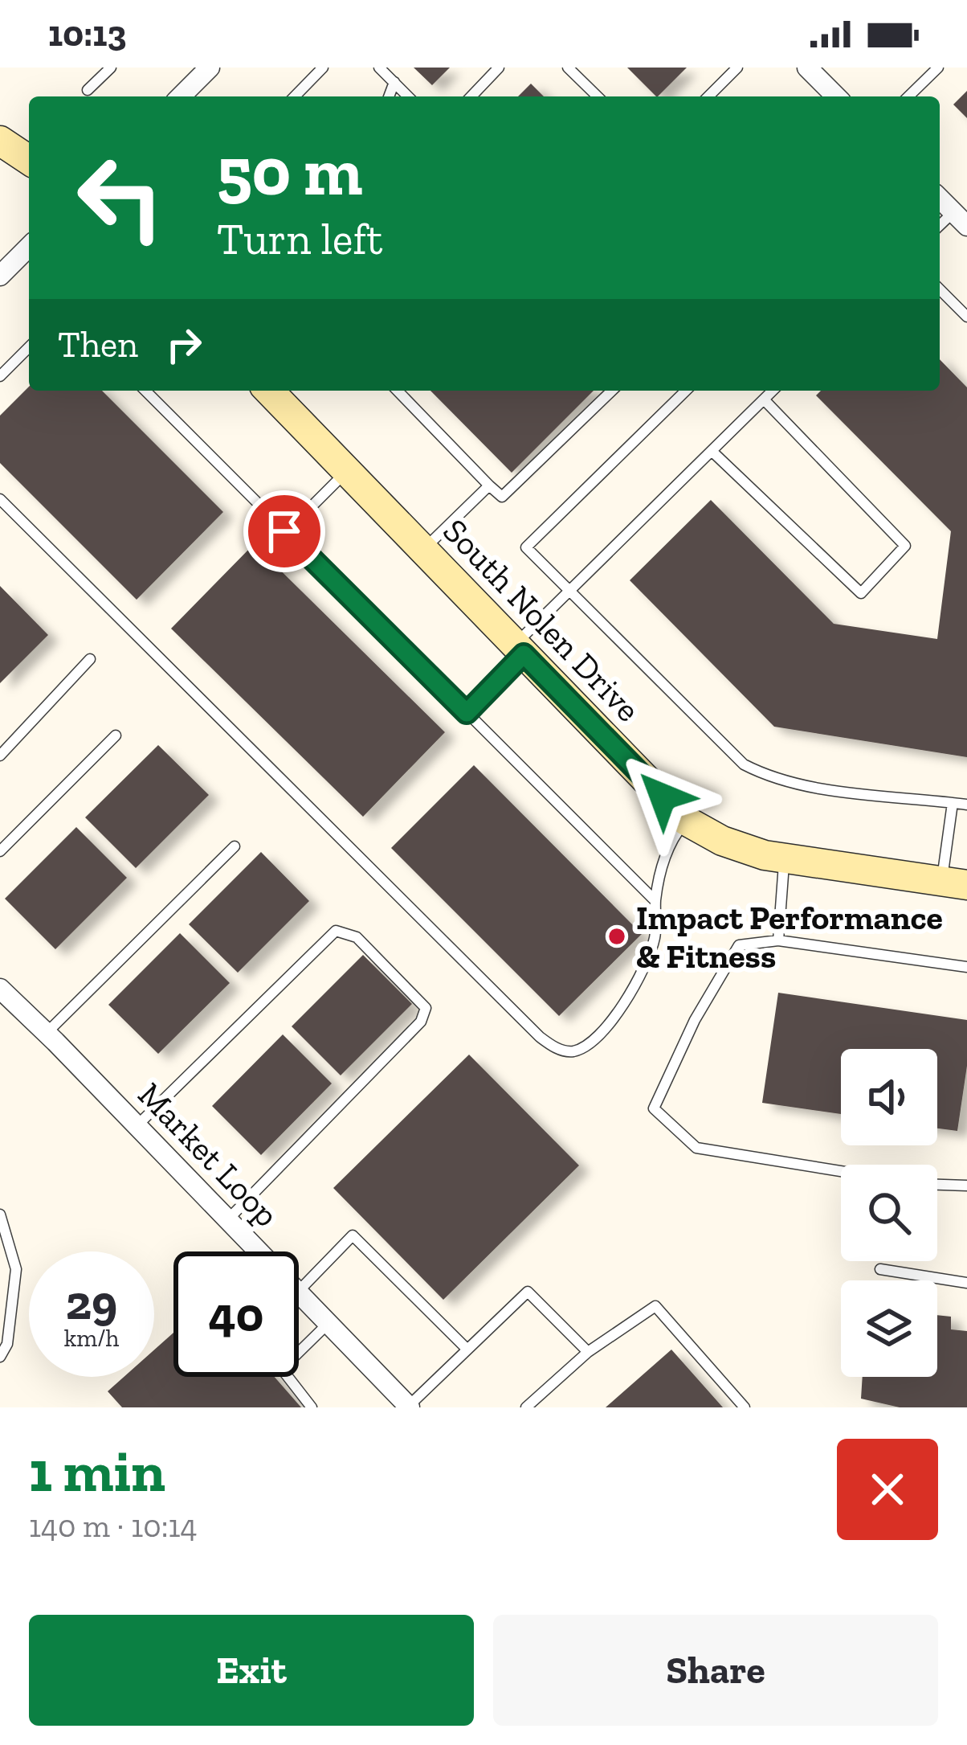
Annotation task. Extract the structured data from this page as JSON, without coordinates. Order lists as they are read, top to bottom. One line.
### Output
{"streets":{"street":["South Nolen Drive","Market Loop"]},"places":["Impact Performance & Fitness"],"page":{"status":"10:13","turn":["50 m","Turn left"],"then":"Then","speed":"29 km/h","limit":"40","heading":["1 min","140 m · 10:14"],"buttons":["Exit","Share"]}}
